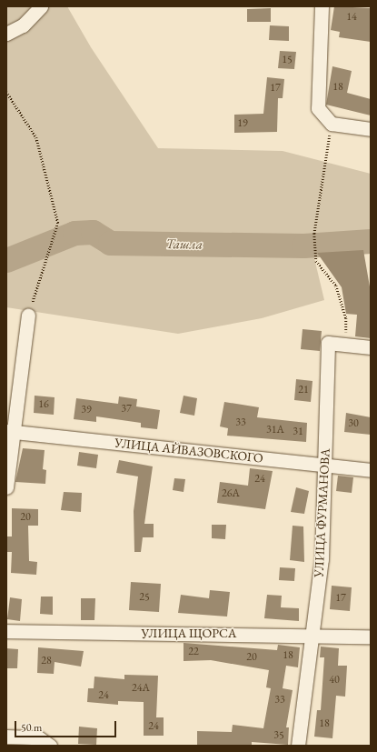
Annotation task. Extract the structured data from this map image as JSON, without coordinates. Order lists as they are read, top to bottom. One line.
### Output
{"streets":{"street":["УЛИЦА АЙВАЗОВСКОГО","УЛИЦА ФУРМАНОВА","УЛИЦА ЩОРСА"]},"crossings":[["УЛИЦА АЙВАЗОВСКОГО","УЛИЦА ФУРМАНОВА"],["УЛИЦА ФУРМАНОВА","УЛИЦА ЩОРСА"]],"water":["Ташла"],"house_numbers":["14","15","18","17","19","21","16","37","39","33","30","31А","31","24","26А","20","25","17","22","18","20","28","40","24А","24","33","18","24","35"],"scale_bar":"50 m"}
